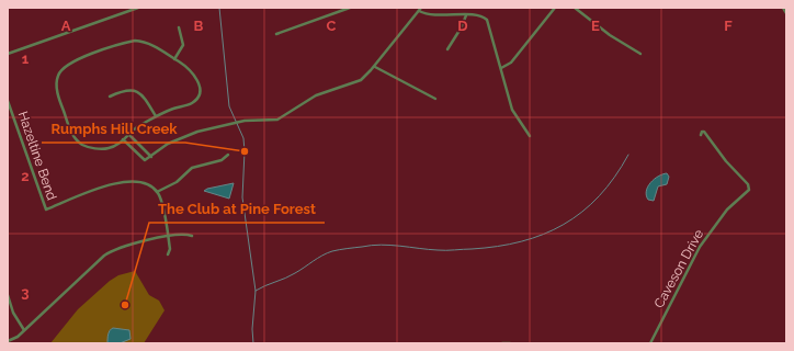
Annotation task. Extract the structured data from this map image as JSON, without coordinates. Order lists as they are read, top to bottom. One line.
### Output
{"streets":{"street":["Hazeltine Bend","Caveson Drive"]},"places":["Rumphs Hill Creek","The Club at Pine Forest"],"grid":{"columns":["A","B","C","D","E","F"],"rows":["1","2","3"]}}
